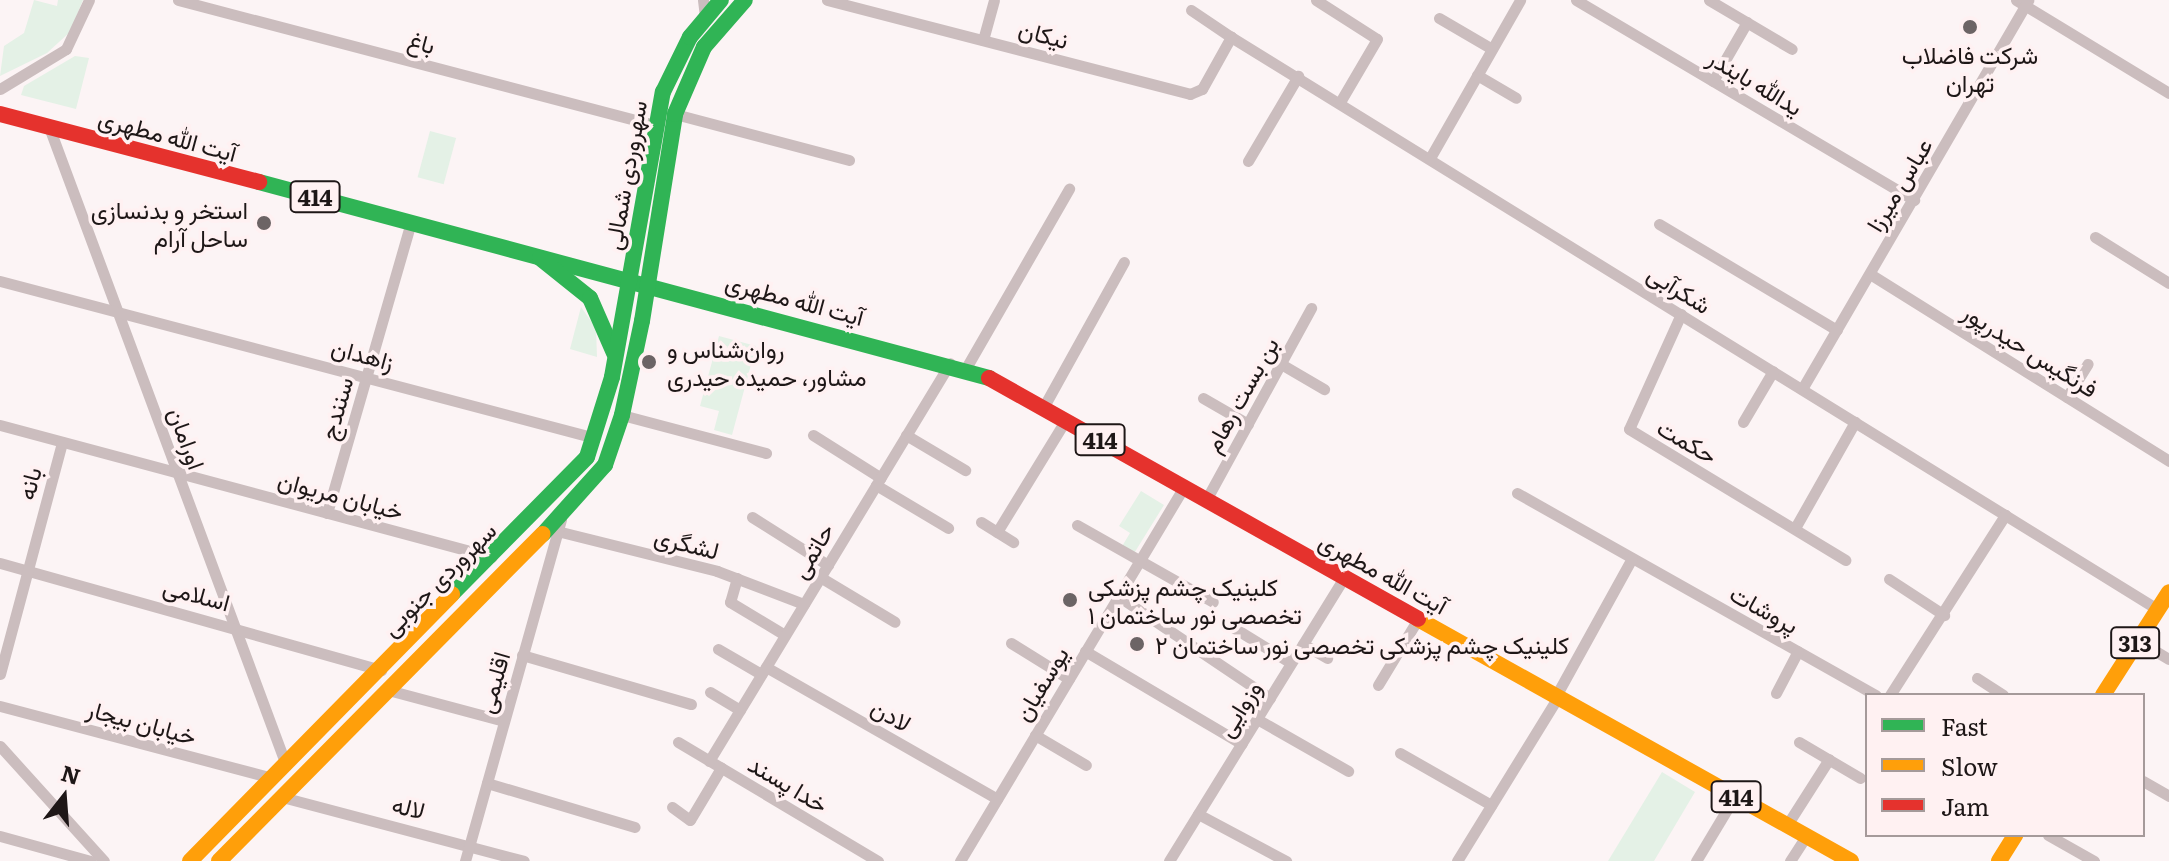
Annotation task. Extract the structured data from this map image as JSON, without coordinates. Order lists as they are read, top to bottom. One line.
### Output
{"streets":{"main road":["آیت الله مطهری","سهروردی شمالی","414","سهروردی جنوبی","313"],"street":["نیکان","باغ","یدالله بایندر","عباس میرزا","شکرآبی","فرنگیس حیدرپور","زاهدان","بن بست رهام","سنندج","اورامان","حکمت","بانه","خیابان مریوان","لشگری","حاتمی","اسلامی","پروشات","اقلیمی","یوسفیان","وزوایی","لادن","خیابان بیجار","خدا پسند","لاله"]},"crossings":[["نیکان","شکرآبی"],["باغ","سهروردی شمالی"],["یدالله بایندر","عباس میرزا"],["آیت الله مطهری","سهروردی شمالی"],["آیت الله مطهری","بن بست رهام"],["آیت الله مطهری","سنندج"],["آیت الله مطهری","اورامان"],["آیت الله مطهری","حاتمی"],["آیت الله مطهری","سهروردی جنوبی"],["آیت الله مطهری","یوسفیان"],["آیت الله مطهری","وزوایی"],["سهروردی شمالی","سهروردی جنوبی"],["عباس میرزا","شکرآبی"],["عباس میرزا","فرنگیس حیدرپور"],["شکرآبی","حکمت"],["شکرآبی","313"],["زاهدان","سنندج"],["زاهدان","اورامان"],["زاهدان","سهروردی جنوبی"],["سنندج","خیابان مریوان"],["اورامان","خیابان مریوان"],["اورامان","سهروردی جنوبی"],["اورامان","اسلامی"],["بانه","خیابان مریوان"],["بانه","اسلامی"],["خیابان مریوان","سهروردی جنوبی"],["لشگری","حاتمی"],["لشگری","سهروردی جنوبی"],["لشگری","اقلیمی"],["حاتمی","لادن"],["حاتمی","خدا پسند"],["سهروردی جنوبی","اسلامی"],["سهروردی جنوبی","اقلیمی"],["سهروردی جنوبی","خیابان بیجار"],["سهروردی جنوبی","لاله"],["اقلیمی","لاله"],["یوسفیان","لادن"]],"places":["شرکت فاضلاب تهران","استخر و بدنسازی ساحل آرام","روان‌شناس و مشاور، حمیده حیدری","کلینیک چشم پزشکی تخصصی نور ساختمان ۱","کلینیک چشم پزشکی تخصصی نور ساختمان ۲"],"legend":["Fast","Slow","Jam"],"north":"top"}
